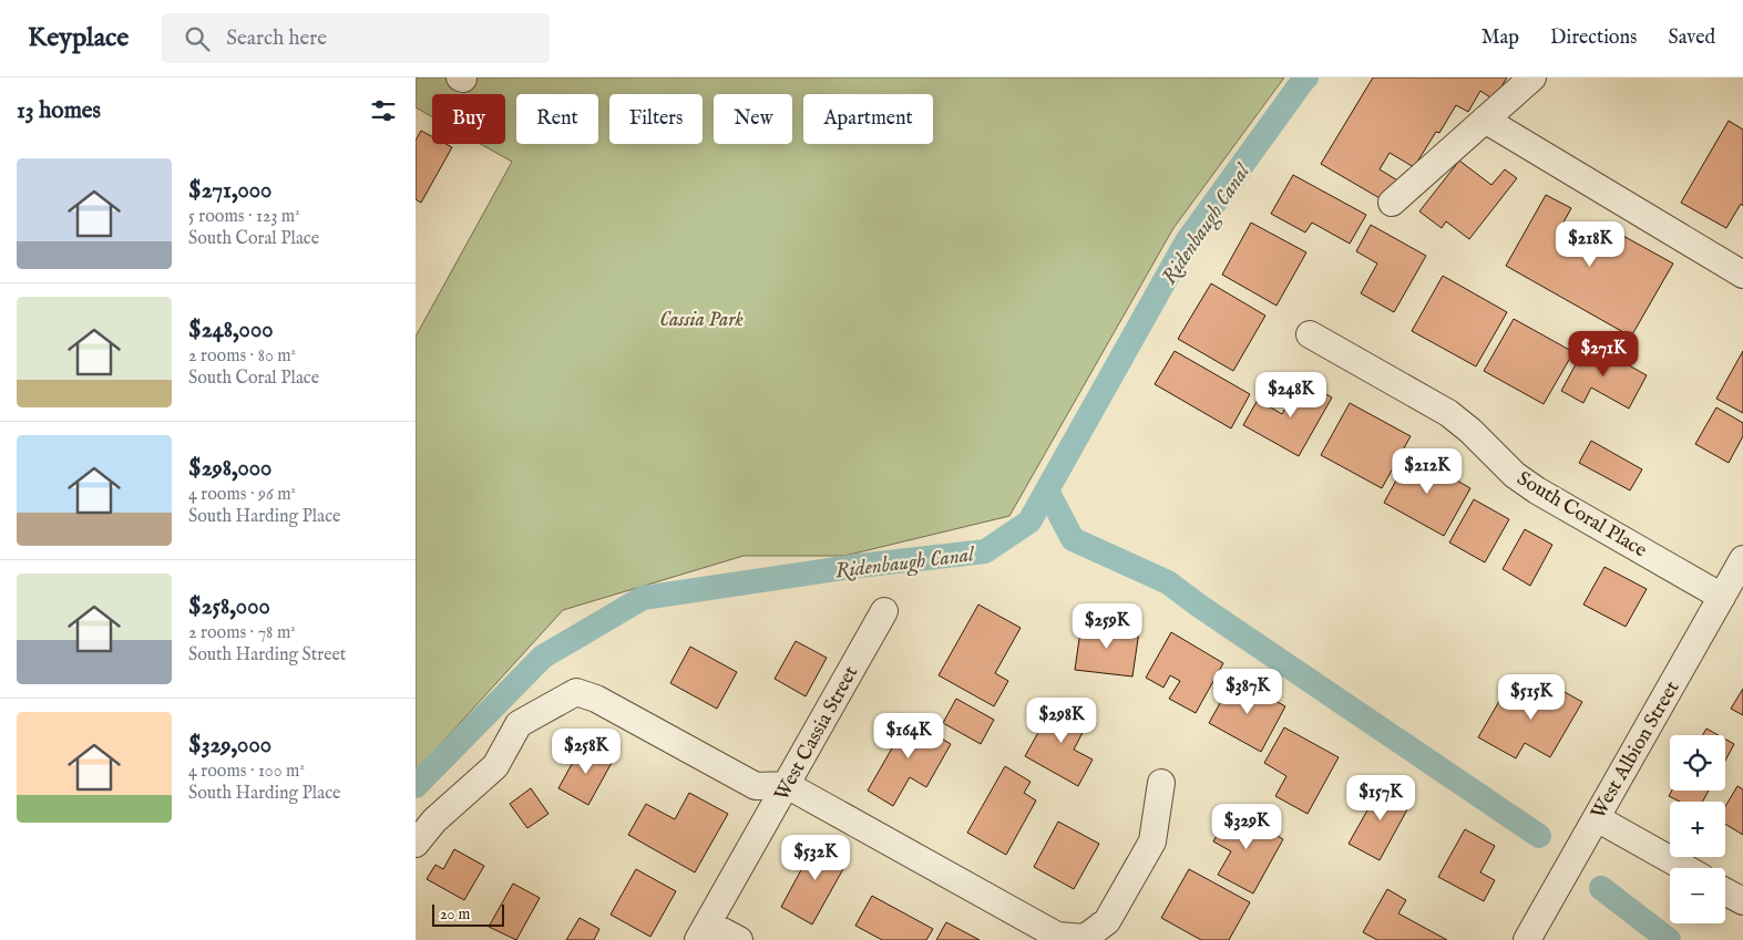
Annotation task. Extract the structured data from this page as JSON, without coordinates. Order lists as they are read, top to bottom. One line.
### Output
{"streets":{"street":["South Coral Place","West Cassia Street","West Albion Street"]},"crossings":[["South Coral Place","West Albion Street"]],"water":["Ridenbaugh Canal"],"parks":["Cassia Park"],"scale_bar":"20 m","page":{"header":"Keyplace","search":"Search here","nav":["Map","Directions","Saved"],"heading":"13 homes","chip":["Buy","Rent","Filters","New","Apartment"],"list":[{"name":"$271,000","note":"5 rooms · 123 m² · South Coral Place"},{"name":"$248,000","note":"2 rooms · 80 m² · South Coral Place"},{"name":"$298,000","note":"4 rooms · 96 m² · South Harding Place"},{"name":"$258,000","note":"2 rooms · 78 m² · South Harding Street"},{"name":"$329,000","note":"4 rooms · 100 m² · South Harding Place"}],"price":["$218K","$271K","$248K","$212K","$259K","$387K","$515K","$298K","$164K","$258K","$157K","$329K","$532K"],"map_buttons":["+","−"],"scale":"20 m"}}
